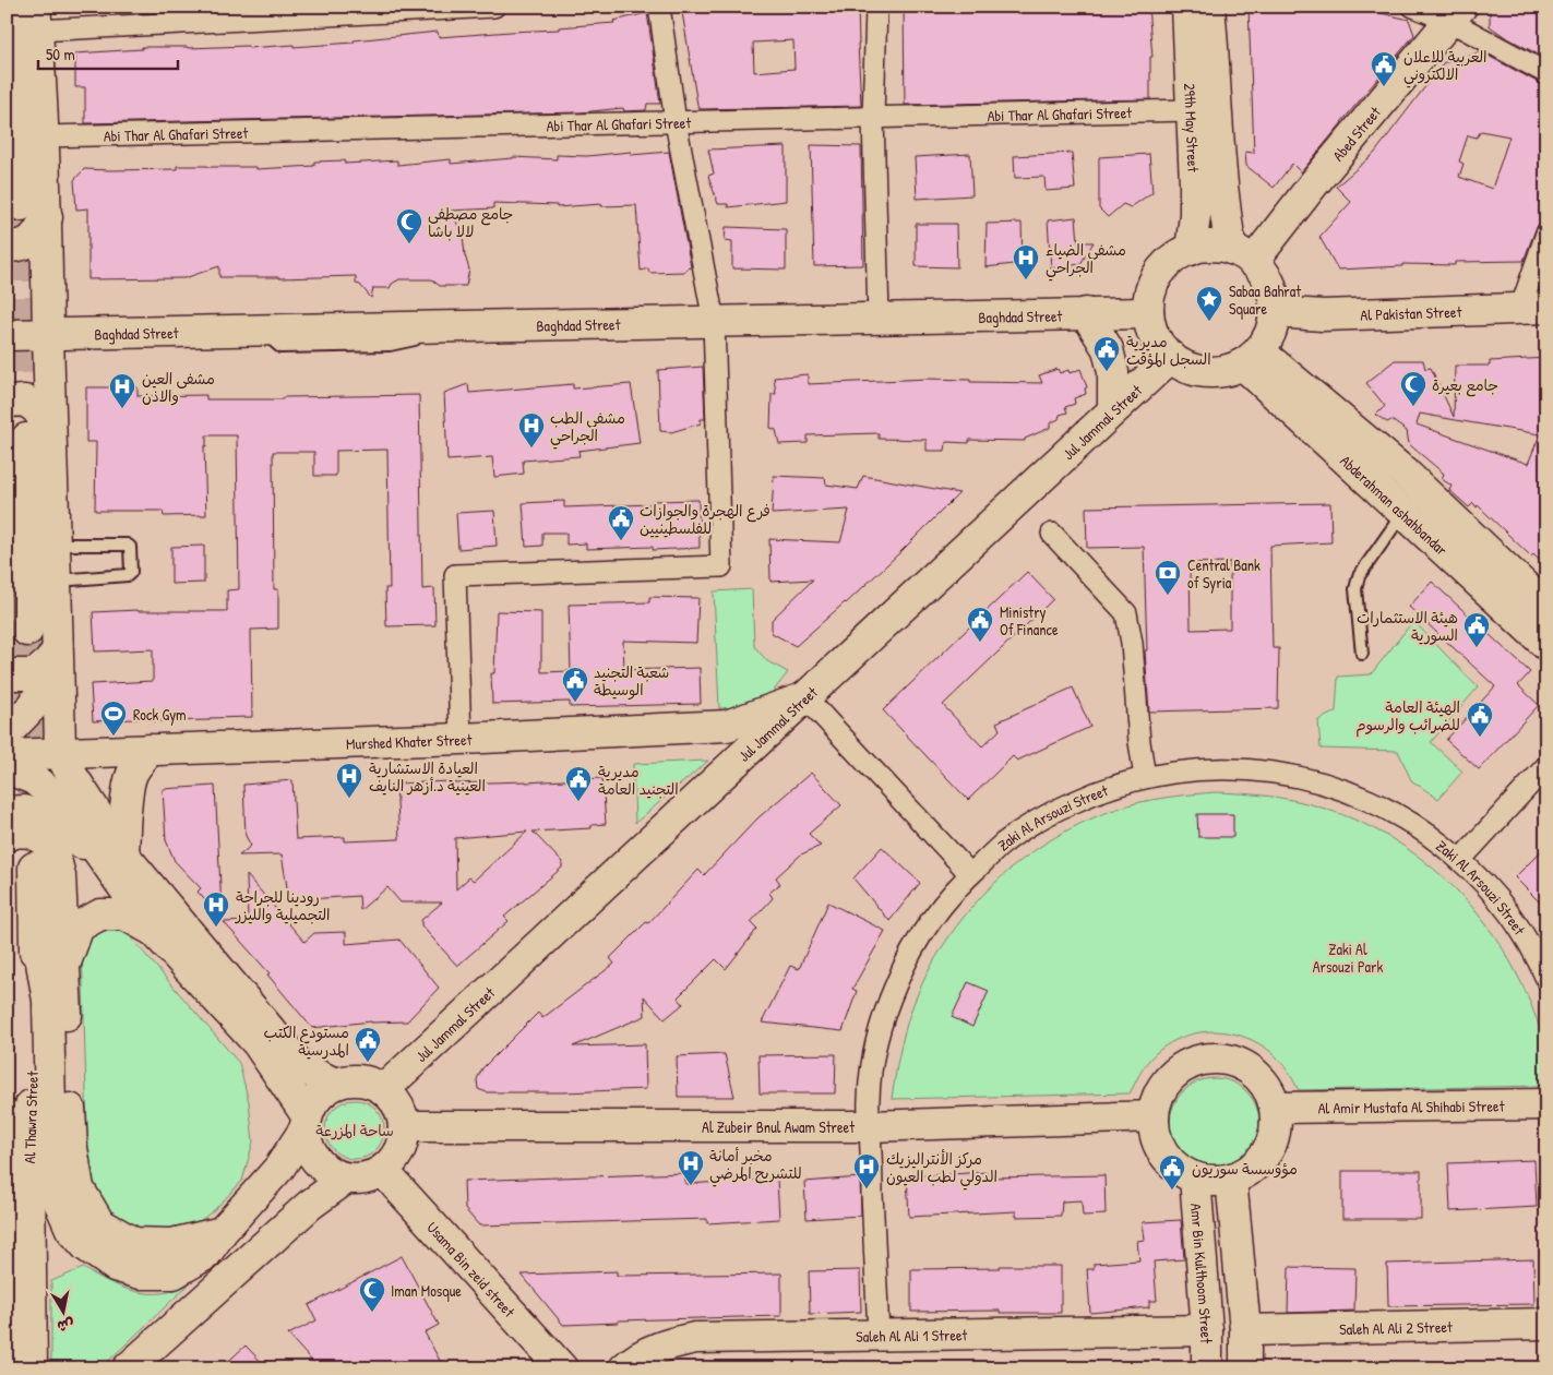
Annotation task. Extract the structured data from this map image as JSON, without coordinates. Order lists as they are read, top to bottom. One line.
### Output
{"streets":{"main road":["29th May Street","Abed Street","Al Pakistan Street","Baghdad Street","Jul Jammal Street","Abderahman ashahbandar","Murshed Khater Street","Al Amir Mustafa Al Shihabi Street","Al Thawra Street","Al Zubeir Bnul Awam Street","Usama Bin zeid street","Amr Bin Kulthoom Street","Saleh Al Ali 2 Street","Saleh Al Ali 1 Street"],"street":["Abi Thar Al Ghafari Street","Zaki Al Arsouzi Street"]},"crossings":[["Abi Thar Al Ghafari Street","29th May Street"],["29th May Street","Abed Street"],["29th May Street","Al Pakistan Street"],["29th May Street","Baghdad Street"],["29th May Street","Jul Jammal Street"],["29th May Street","Abderahman ashahbandar"],["Abed Street","Al Pakistan Street"],["Abed Street","Baghdad Street"],["Abed Street","Jul Jammal Street"],["Abed Street","Abderahman ashahbandar"],["Al Pakistan Street","Baghdad Street"],["Al Pakistan Street","Jul Jammal Street"],["Al Pakistan Street","Abderahman ashahbandar"],["Baghdad Street","Jul Jammal Street"],["Baghdad Street","Abderahman ashahbandar"],["Jul Jammal Street","Abderahman ashahbandar"],["Jul Jammal Street","Murshed Khater Street"],["Jul Jammal Street","Al Zubeir Bnul Awam Street"],["Jul Jammal Street","Usama Bin zeid street"],["Zaki Al Arsouzi Street","Al Zubeir Bnul Awam Street"],["Zaki Al Arsouzi Street","Saleh Al Ali 1 Street"],["Al Amir Mustafa Al Shihabi Street","Al Zubeir Bnul Awam Street"],["Al Amir Mustafa Al Shihabi Street","Amr Bin Kulthoom Street"],["Al Zubeir Bnul Awam Street","Usama Bin zeid street"],["Al Zubeir Bnul Awam Street","Amr Bin Kulthoom Street"],["Amr Bin Kulthoom Street","Saleh Al Ali 1 Street"]],"parks":["Zaki Al Arsouzi Park","ساحة المزرعة"],"places":{"public building":["العربية للاعلان الالكتروني","مديرية السجل المؤقت","فرع الهجرة والجوازات للفلسطينيين","Ministry Of Finance","هيئة الاستثمارات السورية","شعبة التجنيد الوسيطة","الهيئة العامة للضرائب والرسوم","مديرية التجنيد العامة","مستودع الكتب المدرسية","مؤوسسة سوريون"],"mosque":["جامع مصطفى لالا باشا","جامع بعيرة","Iman Mosque"],"hospital":["مشفى الضياء الجراحي","مشفى العين والاذن","مشفى الطب الجراحي","العيادة الاستشارية العينية د.أزهر النايف","رودينا للجراحة التجميلية والليزر","مخبر أمانة للتشريح المرضي","مركز الأنتراليزيك الدولي لطب العيون"],"place":["Sabaa Bahrat Square"],"bank":["Central Bank of Syria"],"sports":["Rock Gym"]},"scale_bar":"50 m","north":"bottom"}
